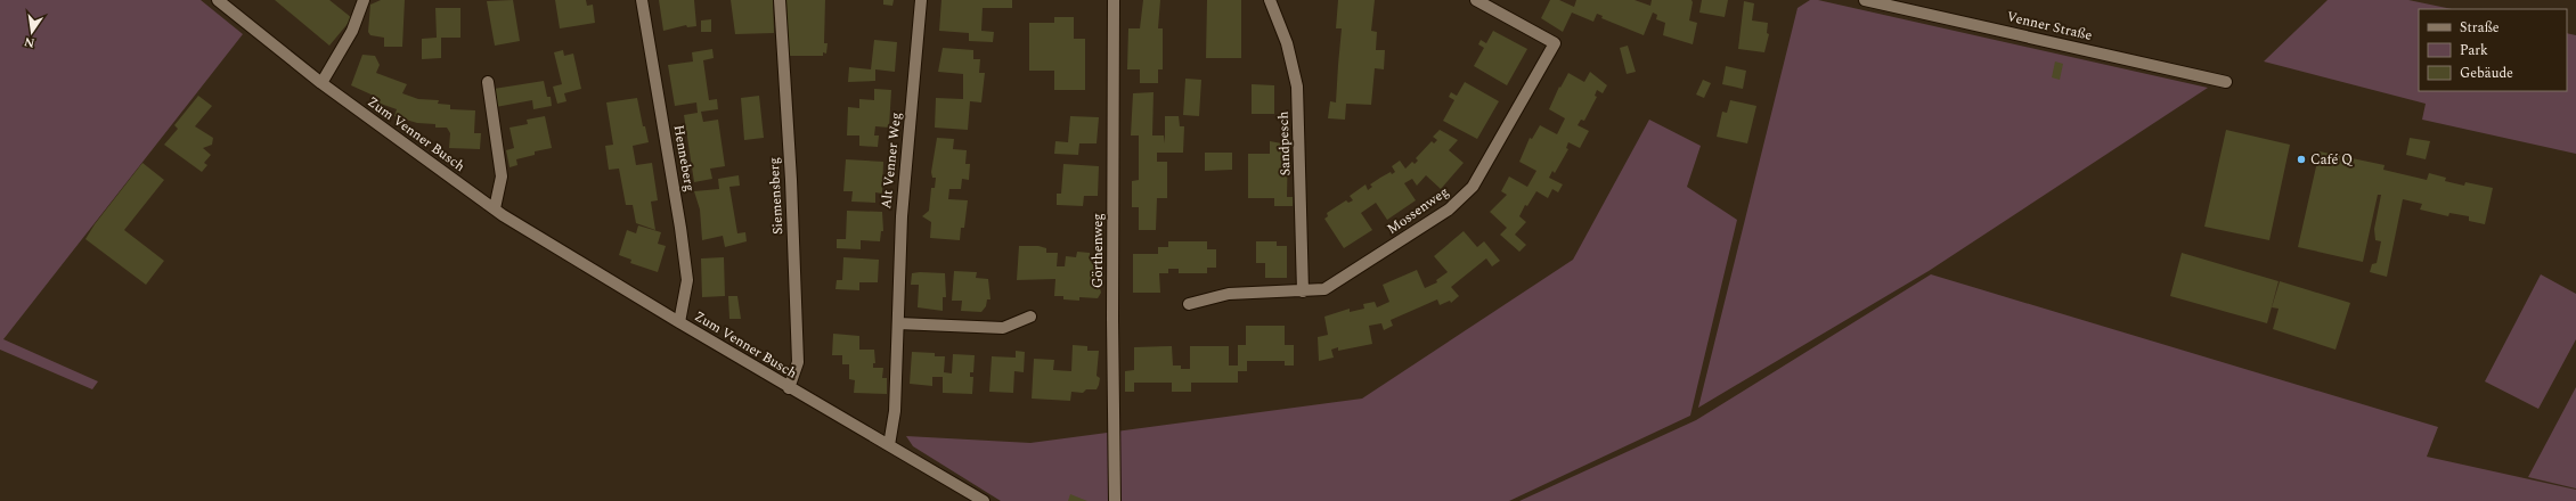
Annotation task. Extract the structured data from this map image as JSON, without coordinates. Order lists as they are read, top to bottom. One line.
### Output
{"streets":{"street":["Venner Straße","Zum Venner Busch","Sandpesch","Henneberg","Alt Venner Weg","Siemensberg","Mossenweg","Görthenweg"]},"crossings":[["Zum Venner Busch","Henneberg"],["Zum Venner Busch","Alt Venner Weg"],["Zum Venner Busch","Siemensberg"],["Sandpesch","Mossenweg"]],"places":["Café Q"],"legend":["Straße","Park","Gebäude"],"north":"bottom"}
